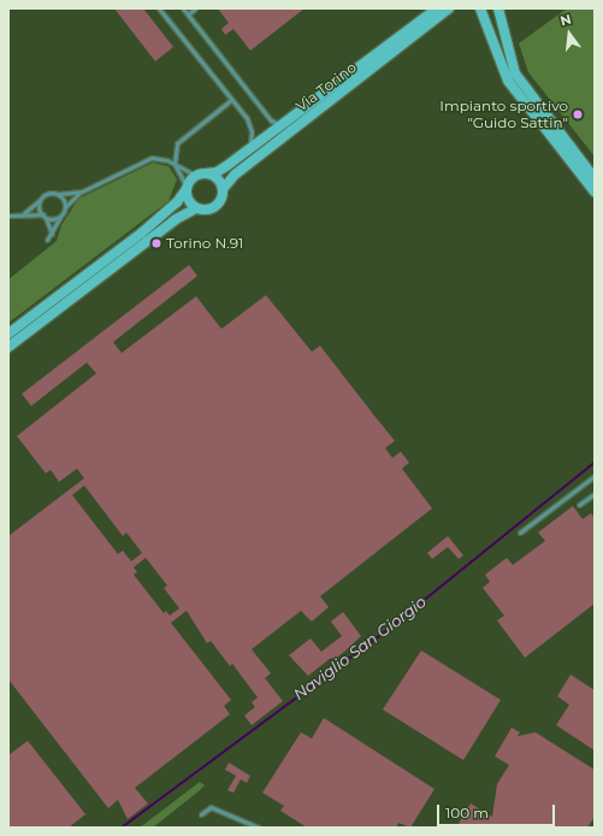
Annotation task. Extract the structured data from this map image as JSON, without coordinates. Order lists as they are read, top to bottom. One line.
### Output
{"streets":{"main road":["Via Torino"]},"water":["Naviglio San Giorgio"],"places":["Impianto sportivo \"Guido Sattin\"","Torino N.91"],"scale_bar":"100 m","north":"top"}
